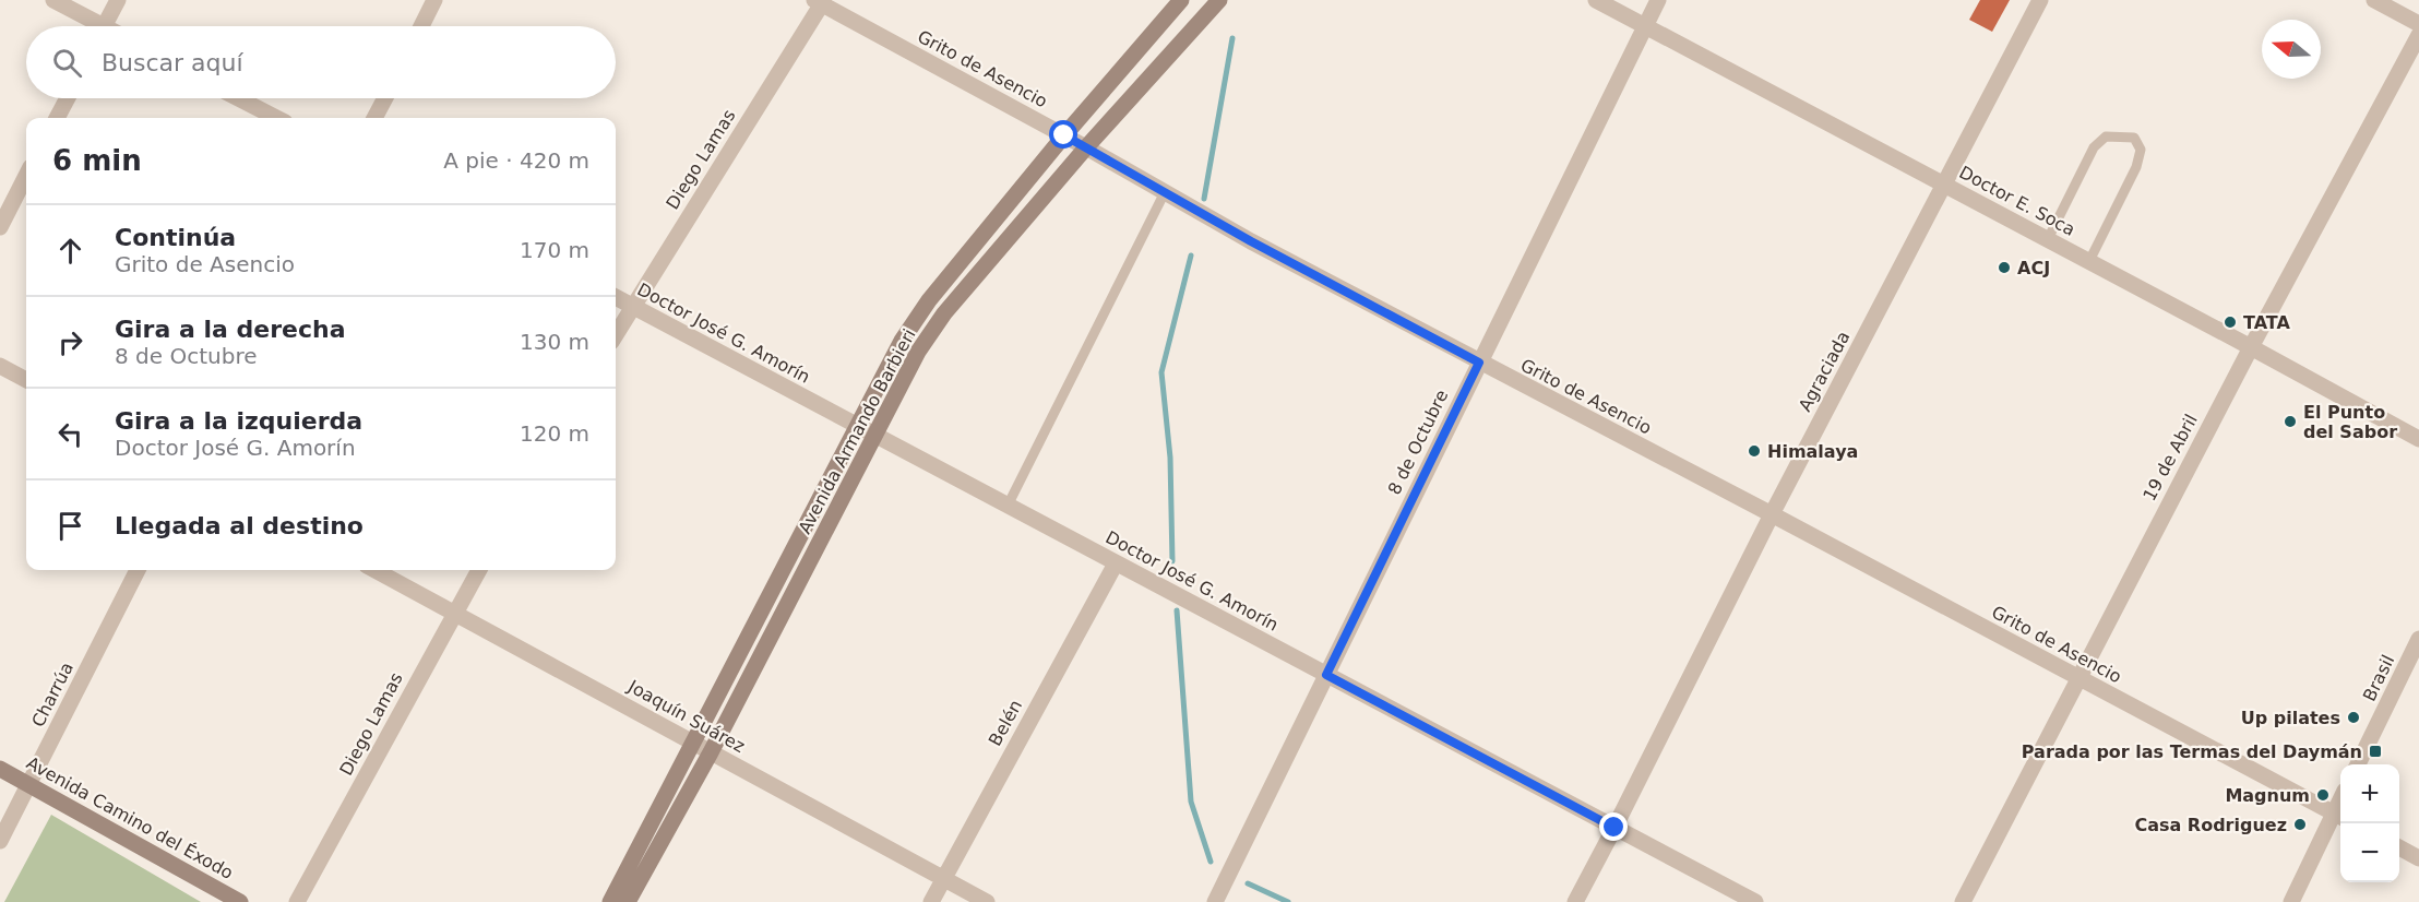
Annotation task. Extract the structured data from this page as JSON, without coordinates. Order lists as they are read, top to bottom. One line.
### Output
{"streets":{"street":["Grito de Asencio","Diego Lamas","Doctor E. Soca","Doctor José G. Amorín","Agraciada","Avenida Armando Barbieri","8 de Octubre","19 de Abril","Brasil","Charrúa","Joaquín Suárez","Belén","Avenida Camino del Éxodo"]},"crossings":[["Grito de Asencio","Diego Lamas"],["Grito de Asencio","Agraciada"],["Grito de Asencio","Avenida Armando Barbieri"],["Grito de Asencio","8 de Octubre"],["Grito de Asencio","19 de Abril"],["Diego Lamas","Doctor José G. Amorín"],["Diego Lamas","Joaquín Suárez"],["Doctor E. Soca","Agraciada"],["Doctor E. Soca","8 de Octubre"],["Doctor E. Soca","19 de Abril"],["Doctor José G. Amorín","Agraciada"],["Doctor José G. Amorín","Avenida Armando Barbieri"],["Doctor José G. Amorín","8 de Octubre"],["Doctor José G. Amorín","Belén"],["Avenida Armando Barbieri","Joaquín Suárez"],["Charrúa","Avenida Camino del Éxodo"],["Joaquín Suárez","Belén"]],"places":{"other":["ACJ","TATA","El Punto del Sabor","Himalaya","Up pilates","Magnum","Casa Rodriguez"],"transit":["Parada por las Termas del Daymán"]},"north":"left","page":{"search":"Buscar aquí","heading":["6 min","A pie · 420 m"],"list":[["Continúa","Grito de Asencio","170 m"],["Gira a la derecha","8 de Octubre","130 m"],["Gira a la izquierda","Doctor José G. Amorín","120 m"],"Llegada al destino"],"map_buttons":["+","−"]}}
